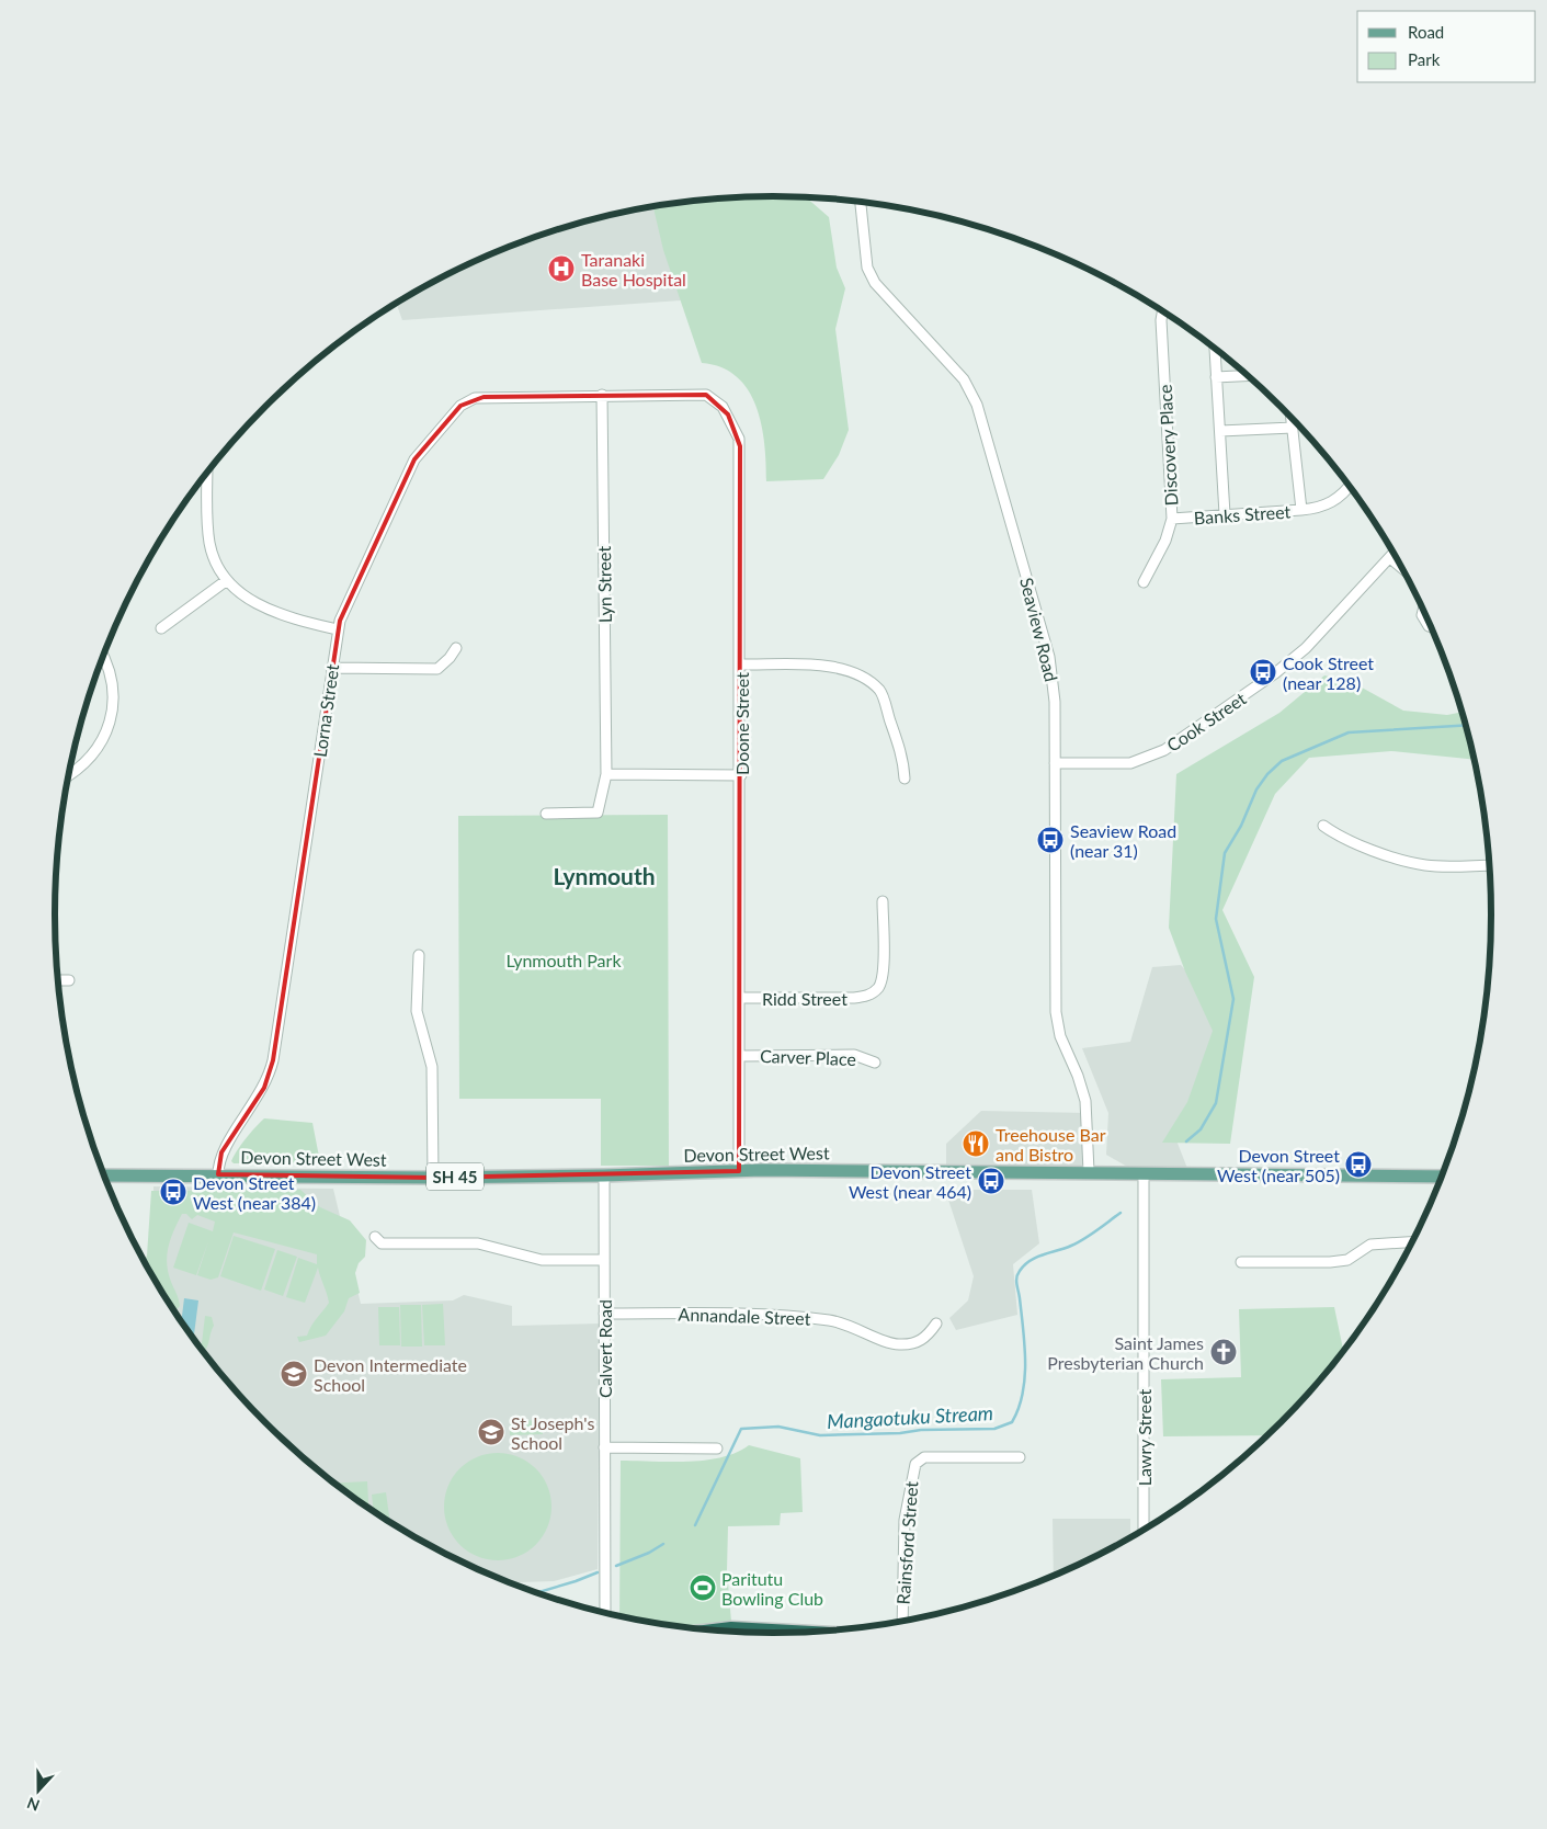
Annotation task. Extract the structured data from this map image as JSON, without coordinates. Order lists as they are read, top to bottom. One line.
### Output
{"streets":{"main road":["Devon Street West","SH 45"],"street":["Discovery Place","Banks Street","Lyn Street","Seaview Road","Lorna Street","Cook Street","Doone Street","Ridd Street","Carver Place","Annandale Street","Calvert Road","Lawry Street","Rainsford Street"]},"crossings":[["Discovery Place","Banks Street"],["Lyn Street","Lorna Street"],["Lyn Street","Doone Street"],["Seaview Road","Cook Street"],["Seaview Road","Devon Street West"],["Lorna Street","Doone Street"],["Lorna Street","Devon Street West"],["Doone Street","Ridd Street"],["Doone Street","Carver Place"],["Doone Street","Devon Street West"],["Devon Street West","Calvert Road"],["Devon Street West","Lawry Street"],["Annandale Street","Calvert Road"]],"districts":["Lynmouth"],"water":["Mangaotuku Stream"],"parks":["Lynmouth Park"],"places":{"hospital":["Taranaki Base Hospital"],"bus stop":["Cook Street (near 128)","Seaview Road (near 31)","Devon Street West (near 505)","Devon Street West (near 464)","Devon Street West (near 384)"],"restaurant":["Treehouse Bar and Bistro"],"church":["Saint James Presbyterian Church"],"school or university":["Devon Intermediate School","St Joseph's School"],"sports":["Paritutu Bowling Club"]},"legend":["Road","Park"],"north":"bottom"}
